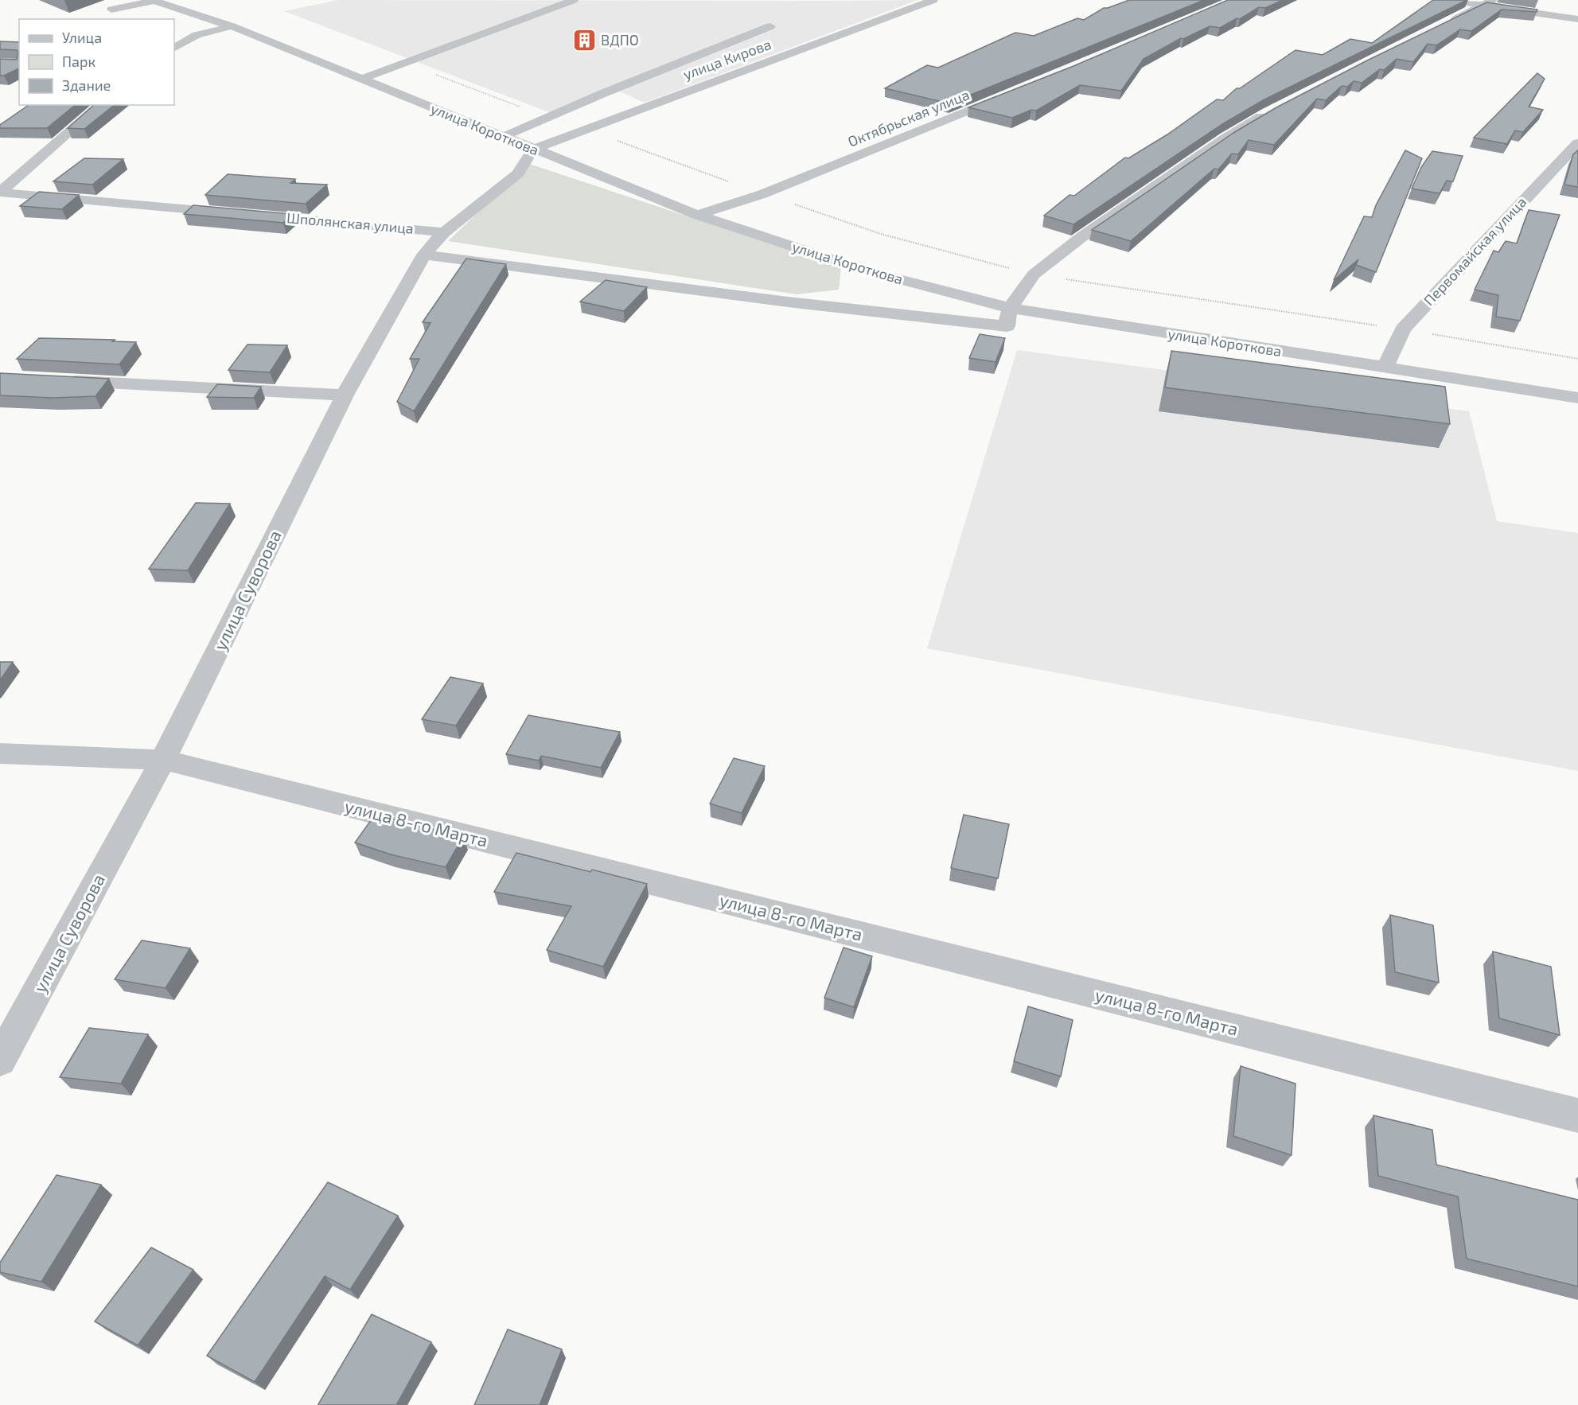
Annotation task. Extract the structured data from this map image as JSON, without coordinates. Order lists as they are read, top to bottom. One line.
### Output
{"streets":{"street":["улица Кирова","Октябрьская улица","улица Короткова","Шполянская улица","Первомайская улица","улица Суворова","улица 8-го Марта"]},"crossings":[["улица Кирова","улица Короткова"],["улица Кирова","улица Суворова"],["Октябрьская улица","улица Короткова"],["улица Короткова","Первомайская улица"],["улица Короткова","улица Суворова"],["Шполянская улица","улица Суворова"],["улица Суворова","улица 8-го Марта"]],"places":{"building":["ВДПО"]},"legend":["Улица","Парк","Здание"]}
